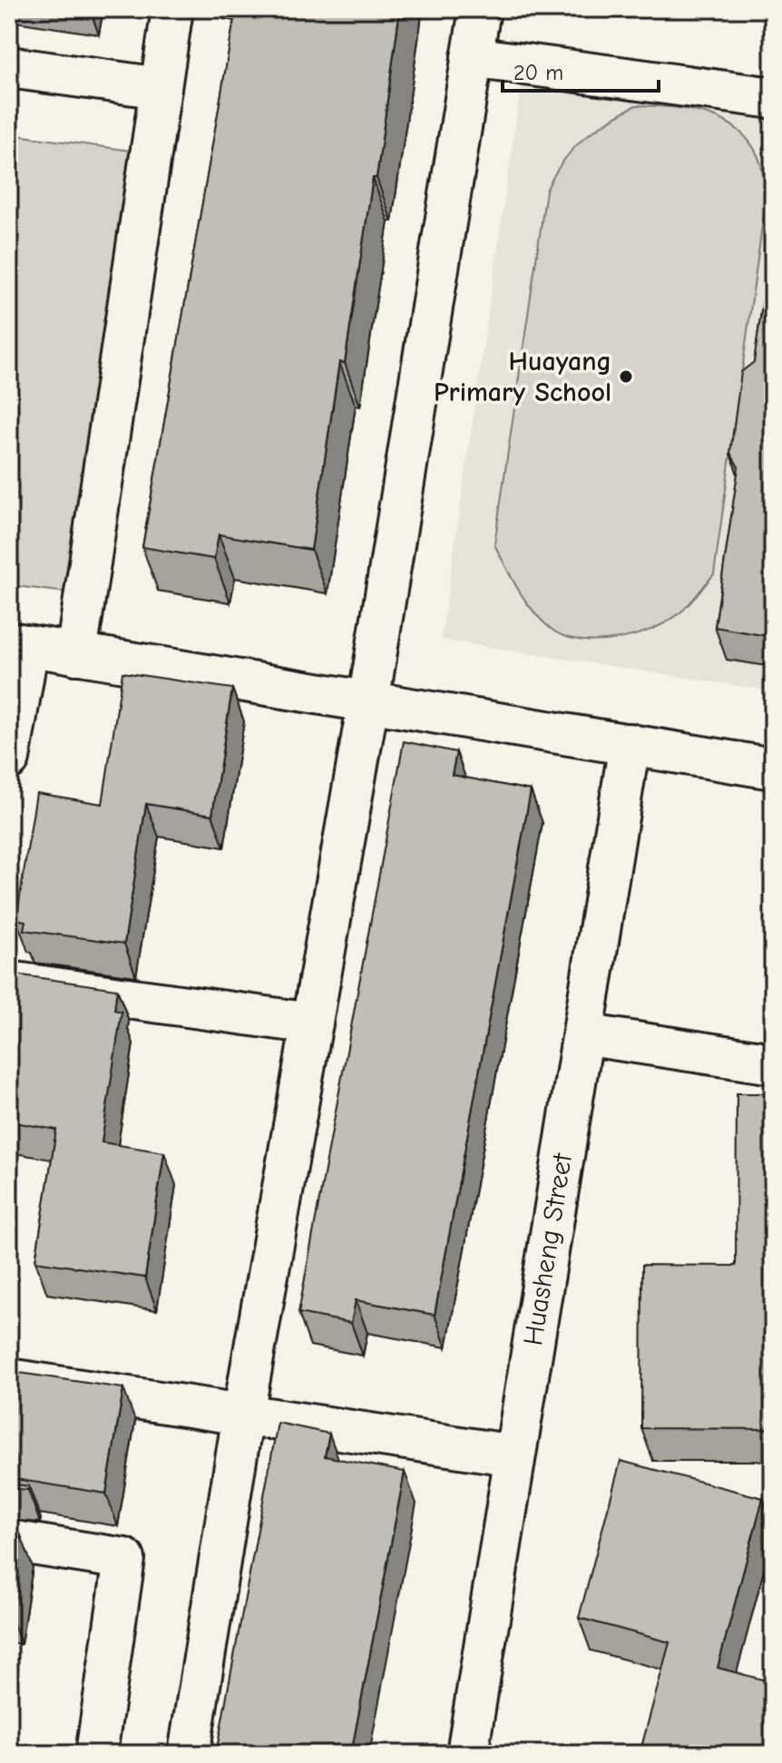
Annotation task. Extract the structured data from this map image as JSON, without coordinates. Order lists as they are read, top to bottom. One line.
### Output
{"streets":{"street":["Huasheng Street"]},"places":["Huayang Primary School"],"scale_bar":"20 m"}
